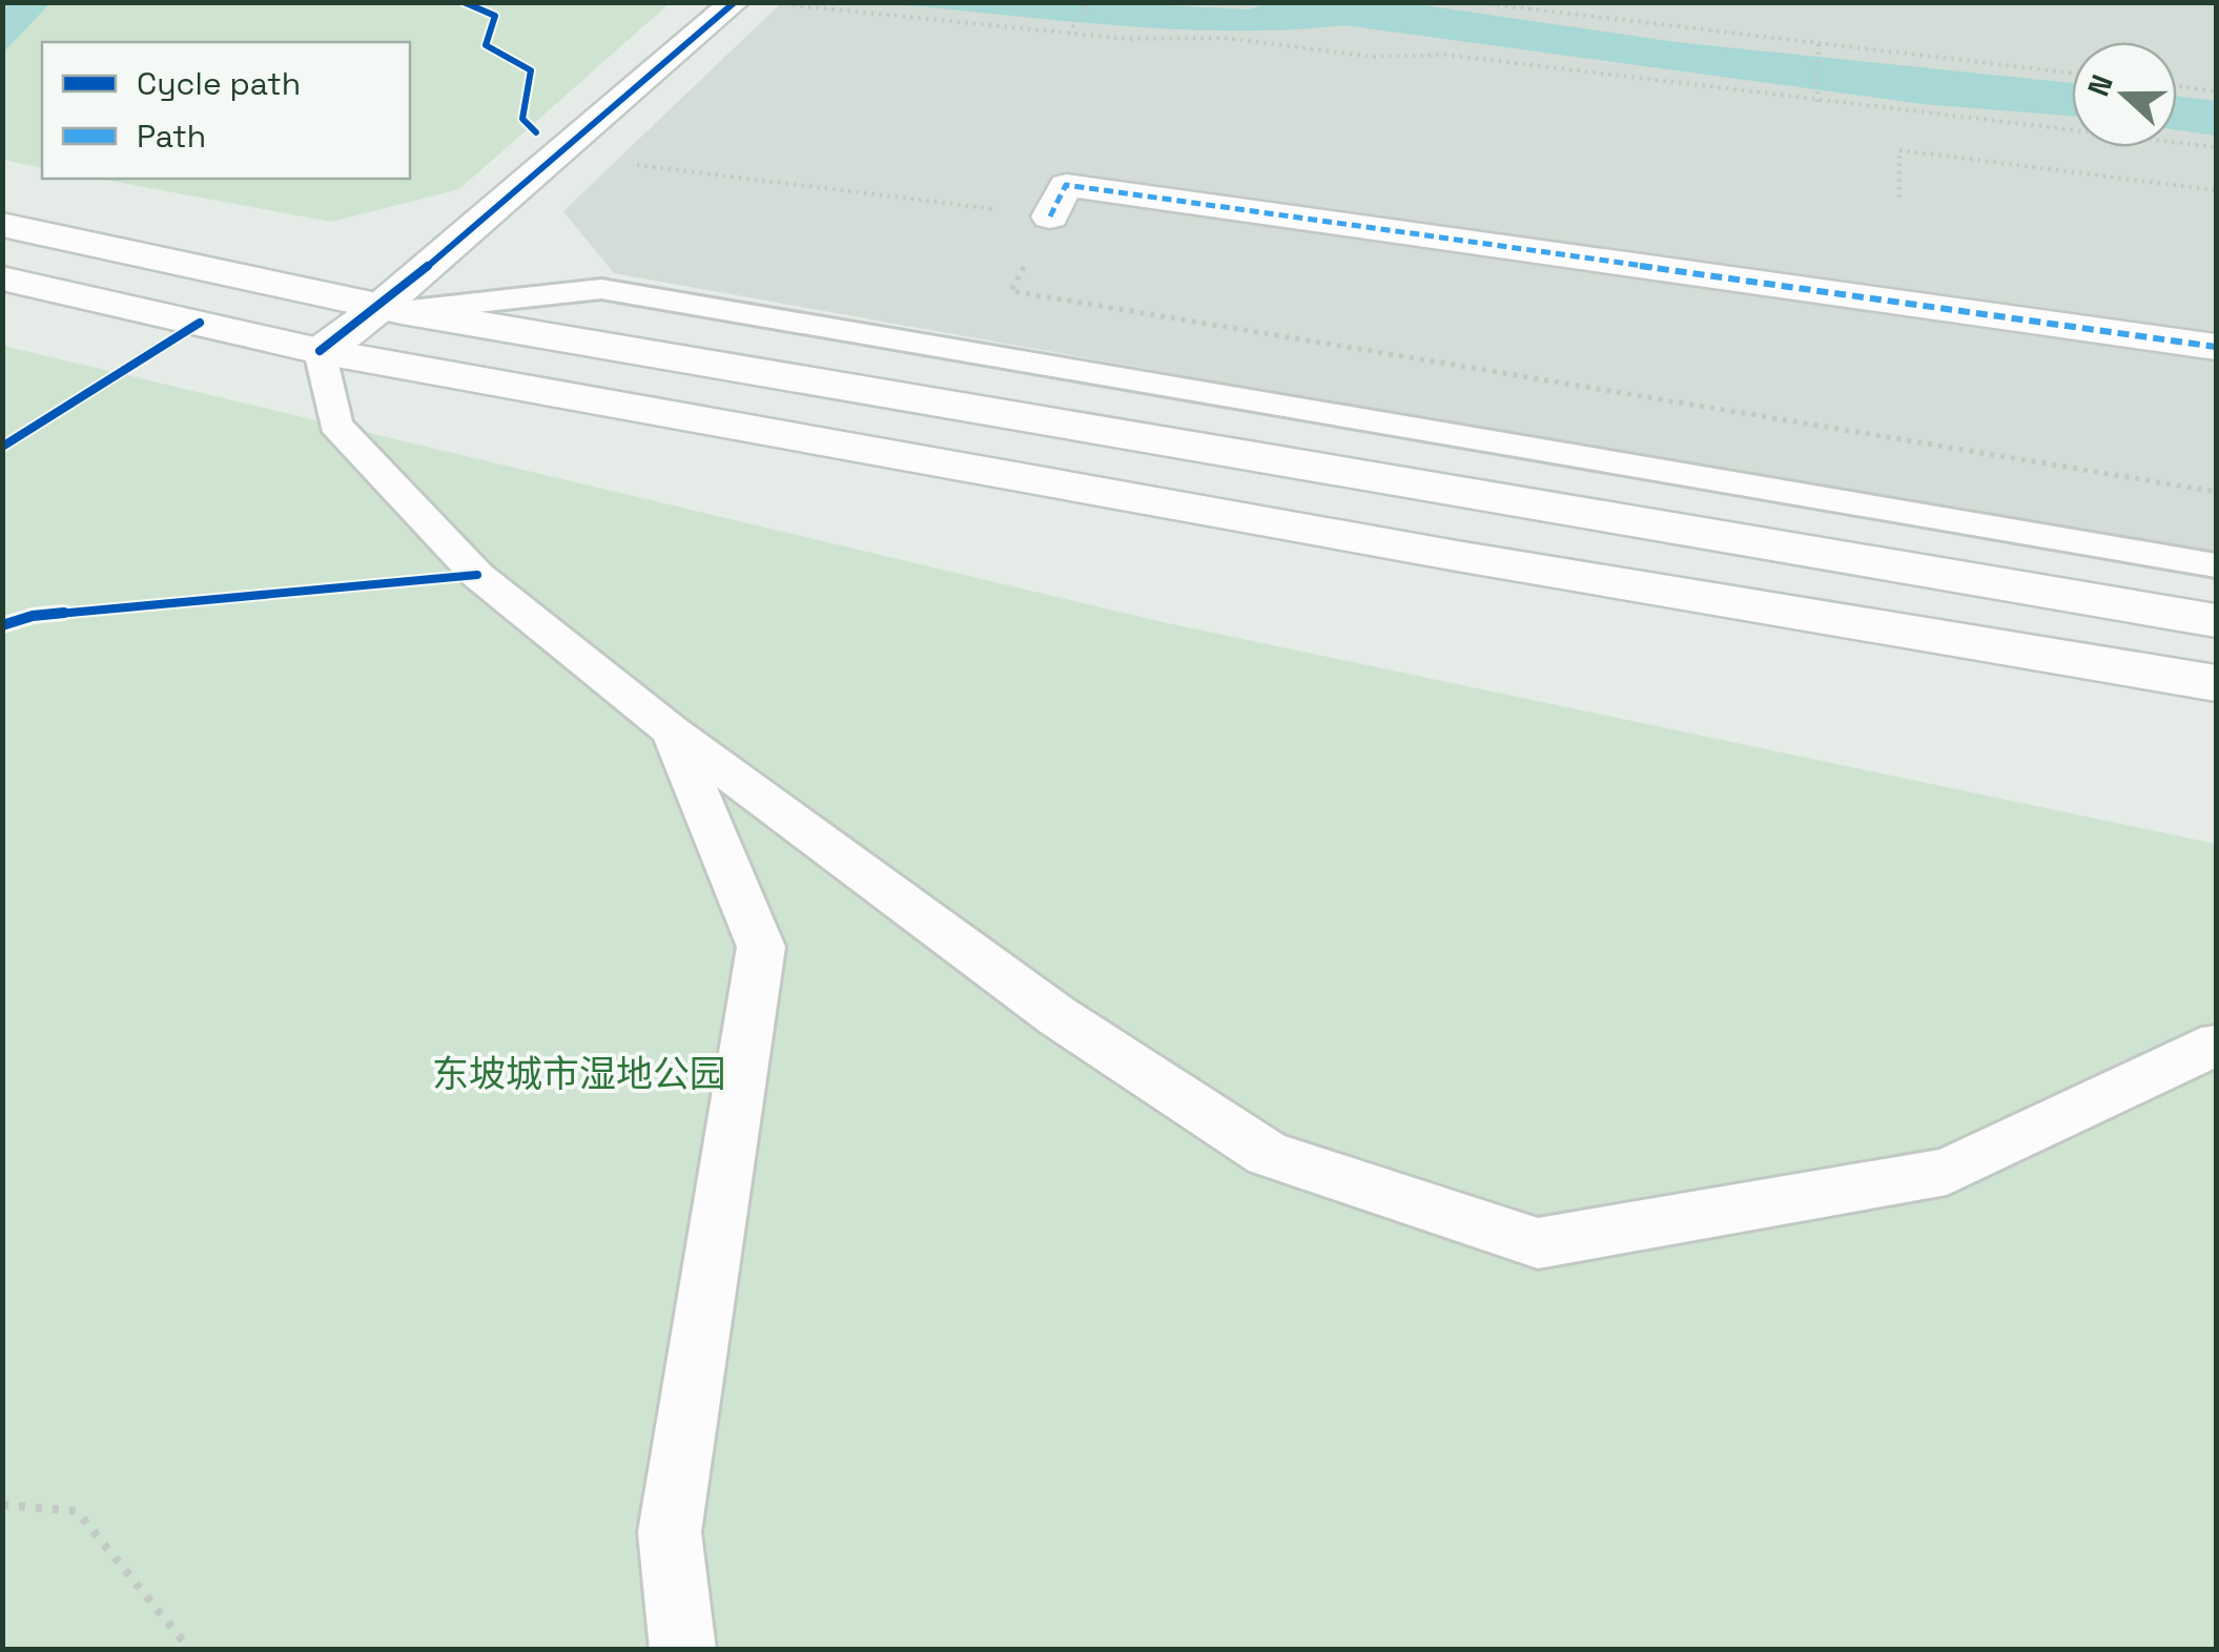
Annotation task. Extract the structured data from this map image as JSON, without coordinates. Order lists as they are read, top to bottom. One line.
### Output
{"parks":["东坡城市湿地公园"],"legend":["Cycle path","Path"],"north":"left"}
